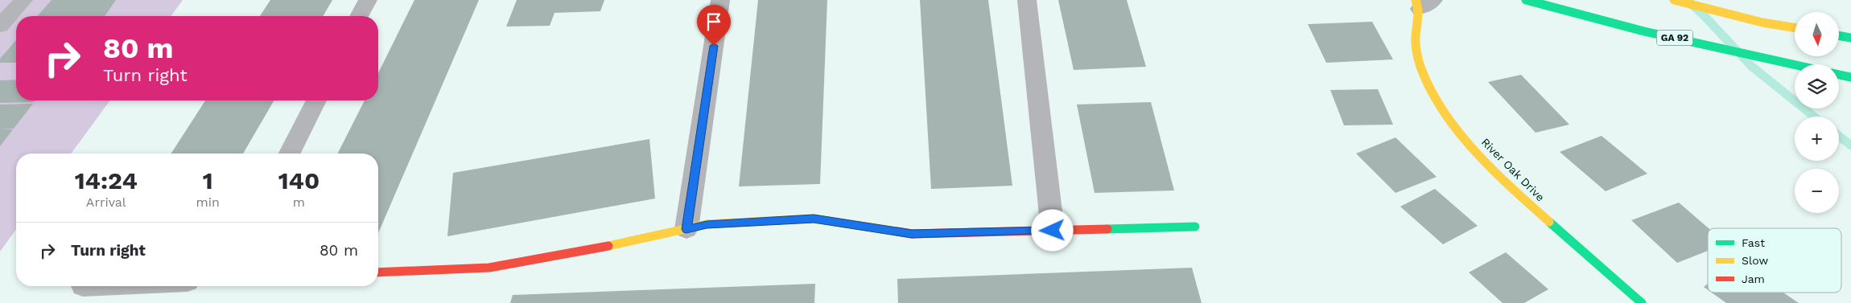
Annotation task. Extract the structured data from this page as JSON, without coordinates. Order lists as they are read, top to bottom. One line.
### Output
{"streets":{"street":["GA 92","River Oak Drive"]},"legend":["Fast","Slow","Jam"],"north":"bottom","page":{"map_buttons":["+","−"],"turn":["80 m","Turn right"],"eta":["14:24","Arrival","1","min","140","m"],"list":[{"name":"Turn right","value":"80 m"}]}}
